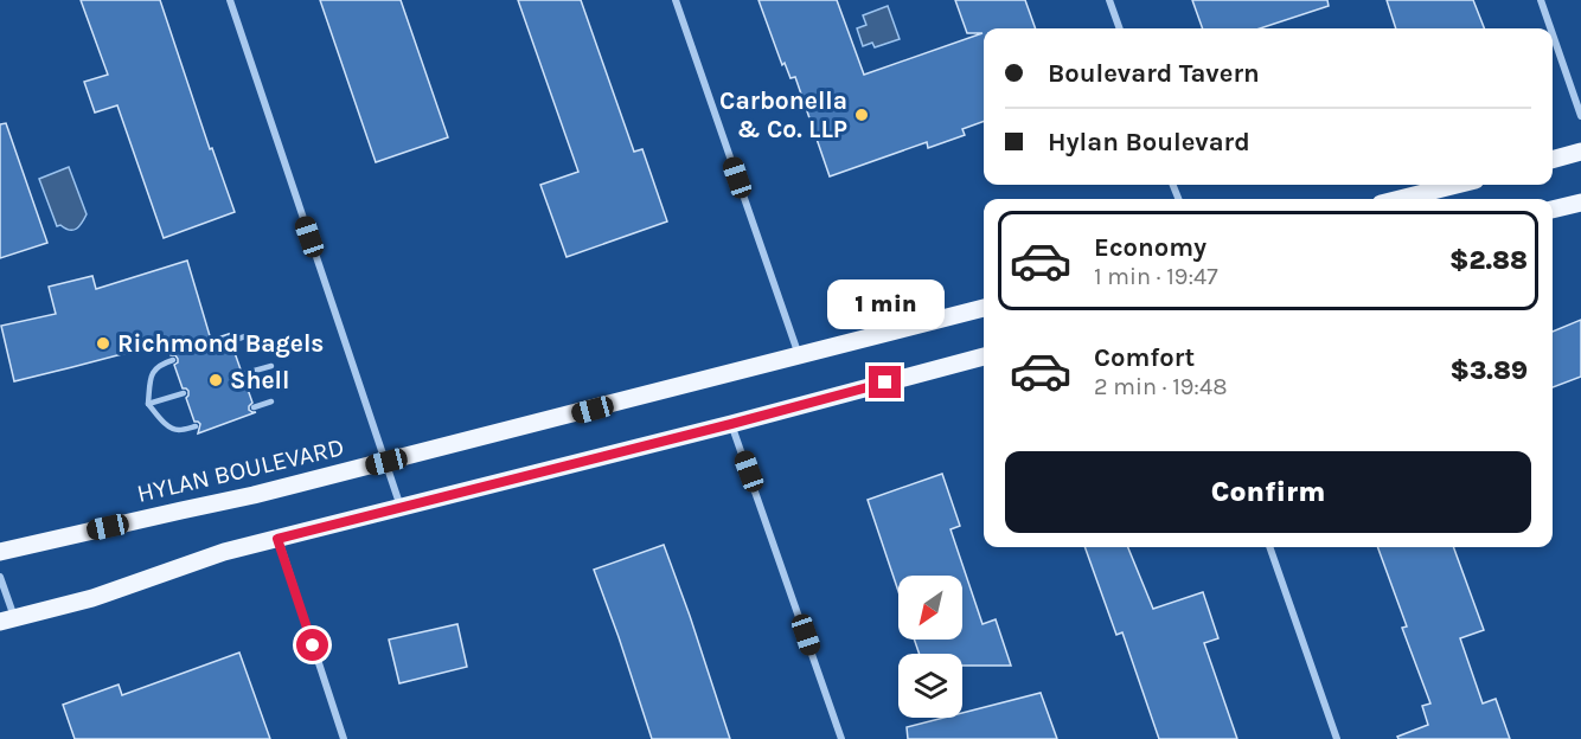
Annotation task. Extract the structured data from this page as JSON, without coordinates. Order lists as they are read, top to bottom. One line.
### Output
{"streets":{"main road":["HYLAN BOULEVARD"]},"places":["Carbonella & Co. LLP","Richmond Bagels","Shell"],"north":"bottom left","page":{"banner":["Boulevard Tavern","Hylan Boulevard"],"list":[{"name":"Economy","note":"1 min · 19:47","value":"$2.88"},{"name":"Comfort","note":"2 min · 19:48","value":"$3.89"}],"bubble":"1 min","buttons":"Confirm"}}
